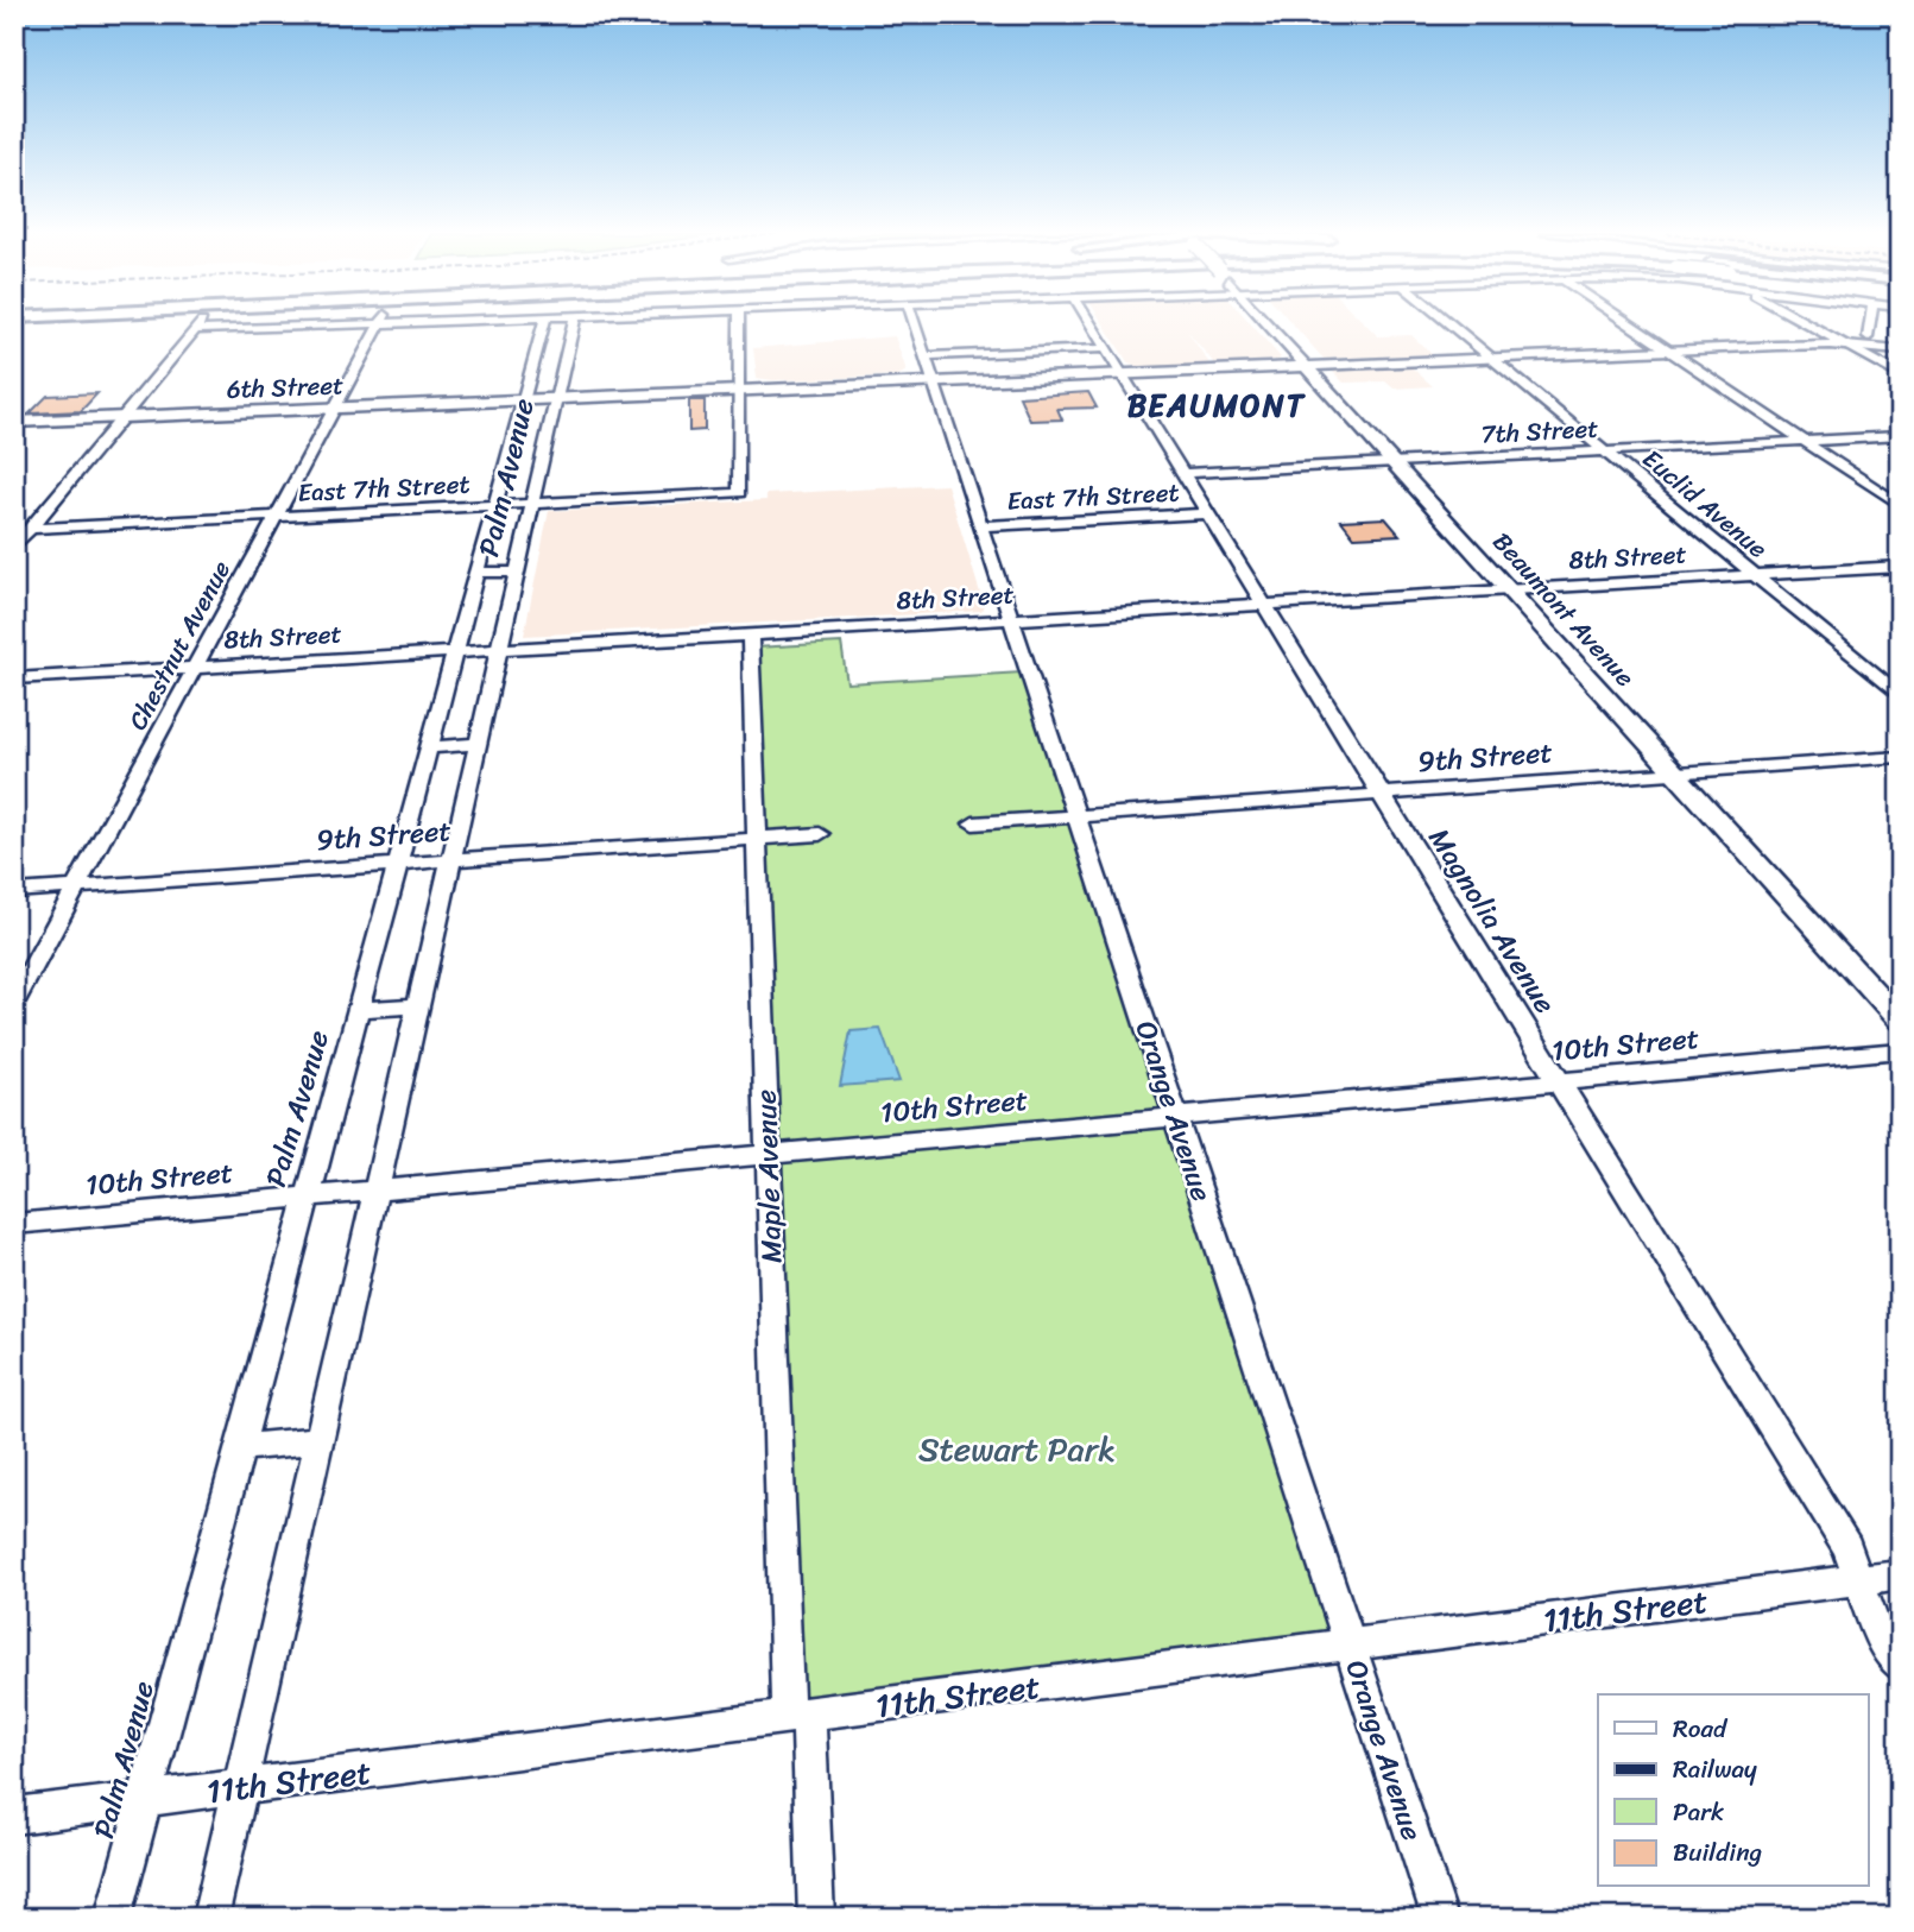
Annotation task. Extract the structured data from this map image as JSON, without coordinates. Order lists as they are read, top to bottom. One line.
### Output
{"streets":{"main road":["6th Street","Beaumont Avenue"],"street":["7th Street","Palm Avenue","East 7th Street","Euclid Avenue","8th Street","Chestnut Avenue","9th Street","Magnolia Avenue","10th Street","Orange Avenue","Maple Avenue","11th Street"]},"crossings":[["6th Street","Palm Avenue"],["6th Street","East 7th Street"],["6th Street","Euclid Avenue"],["6th Street","Beaumont Avenue"],["6th Street","Chestnut Avenue"],["6th Street","Magnolia Avenue"],["6th Street","Orange Avenue"],["7th Street","Euclid Avenue"],["7th Street","Beaumont Avenue"],["7th Street","Magnolia Avenue"],["Palm Avenue","East 7th Street"],["Palm Avenue","8th Street"],["Palm Avenue","9th Street"],["Palm Avenue","10th Street"],["Palm Avenue","11th Street"],["East 7th Street","Chestnut Avenue"],["East 7th Street","Magnolia Avenue"],["East 7th Street","Orange Avenue"],["Euclid Avenue","8th Street"],["8th Street","Beaumont Avenue"],["8th Street","Chestnut Avenue"],["8th Street","Magnolia Avenue"],["8th Street","Orange Avenue"],["8th Street","Maple Avenue"],["Beaumont Avenue","9th Street"],["Chestnut Avenue","9th Street"],["9th Street","Magnolia Avenue"],["9th Street","Orange Avenue"],["9th Street","Maple Avenue"],["Magnolia Avenue","10th Street"],["Magnolia Avenue","11th Street"],["10th Street","Orange Avenue"],["10th Street","Maple Avenue"],["Orange Avenue","11th Street"],["Maple Avenue","11th Street"]],"districts":["BEAUMONT"],"parks":["Stewart Park"],"legend":["Road","Railway","Park","Building"]}
